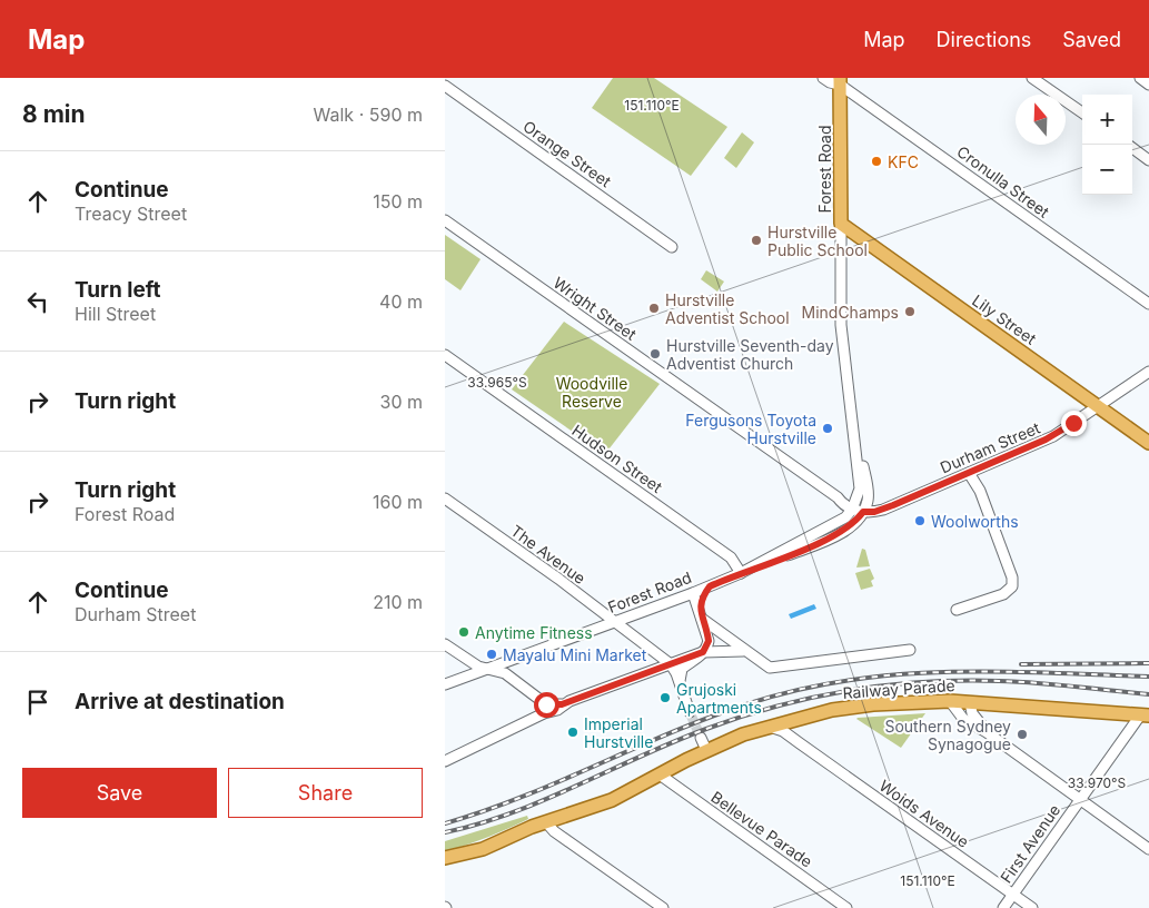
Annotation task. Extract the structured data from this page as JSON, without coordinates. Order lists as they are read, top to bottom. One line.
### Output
{"streets":{"main road":["Forest Road","Lily Street","Railway Parade"],"street":["Orange Street","Cronulla Street","Wright Street","Durham Street","Hudson Street","The Avenue","Woids Avenue","Bellevue Parade","First Avenue"]},"crossings":[["Forest Road","Cronulla Street"],["Forest Road","Wright Street"],["Forest Road","Lily Street"],["Forest Road","Durham Street"],["Forest Road","Hudson Street"],["Forest Road","The Avenue"],["Lily Street","Durham Street"],["Railway Parade","Woids Avenue"],["Railway Parade","Bellevue Parade"],["Railway Parade","First Avenue"],["Woids Avenue","First Avenue"]],"parks":["Woodville Reserve"],"places":["KFC","Hurstville Public School","Hurstville Adventist School","MindChamps","Hurstville Seventh-day Adventist Church","Fergusons Toyota Hurstville","Woolworths","Anytime Fitness","Mayalu Mini Market","Grujoski Apartments","Imperial Hurstville","Southern Sydney Synagogue"],"north":"top","page":{"header":"Map","nav":["Map","Directions","Saved"],"heading":["8 min","Walk · 590 m"],"map_buttons":["+","−"],"list":[["Continue","Treacy Street","150 m"],["Turn left","Hill Street","40 m"],["Turn right","30 m"],["Turn right","Forest Road","160 m"],["Continue","Durham Street","210 m"],"Arrive at destination"],"buttons":["Save","Share"]},"coordinates":["151.110°E","33.965°S","33.970°S"]}
